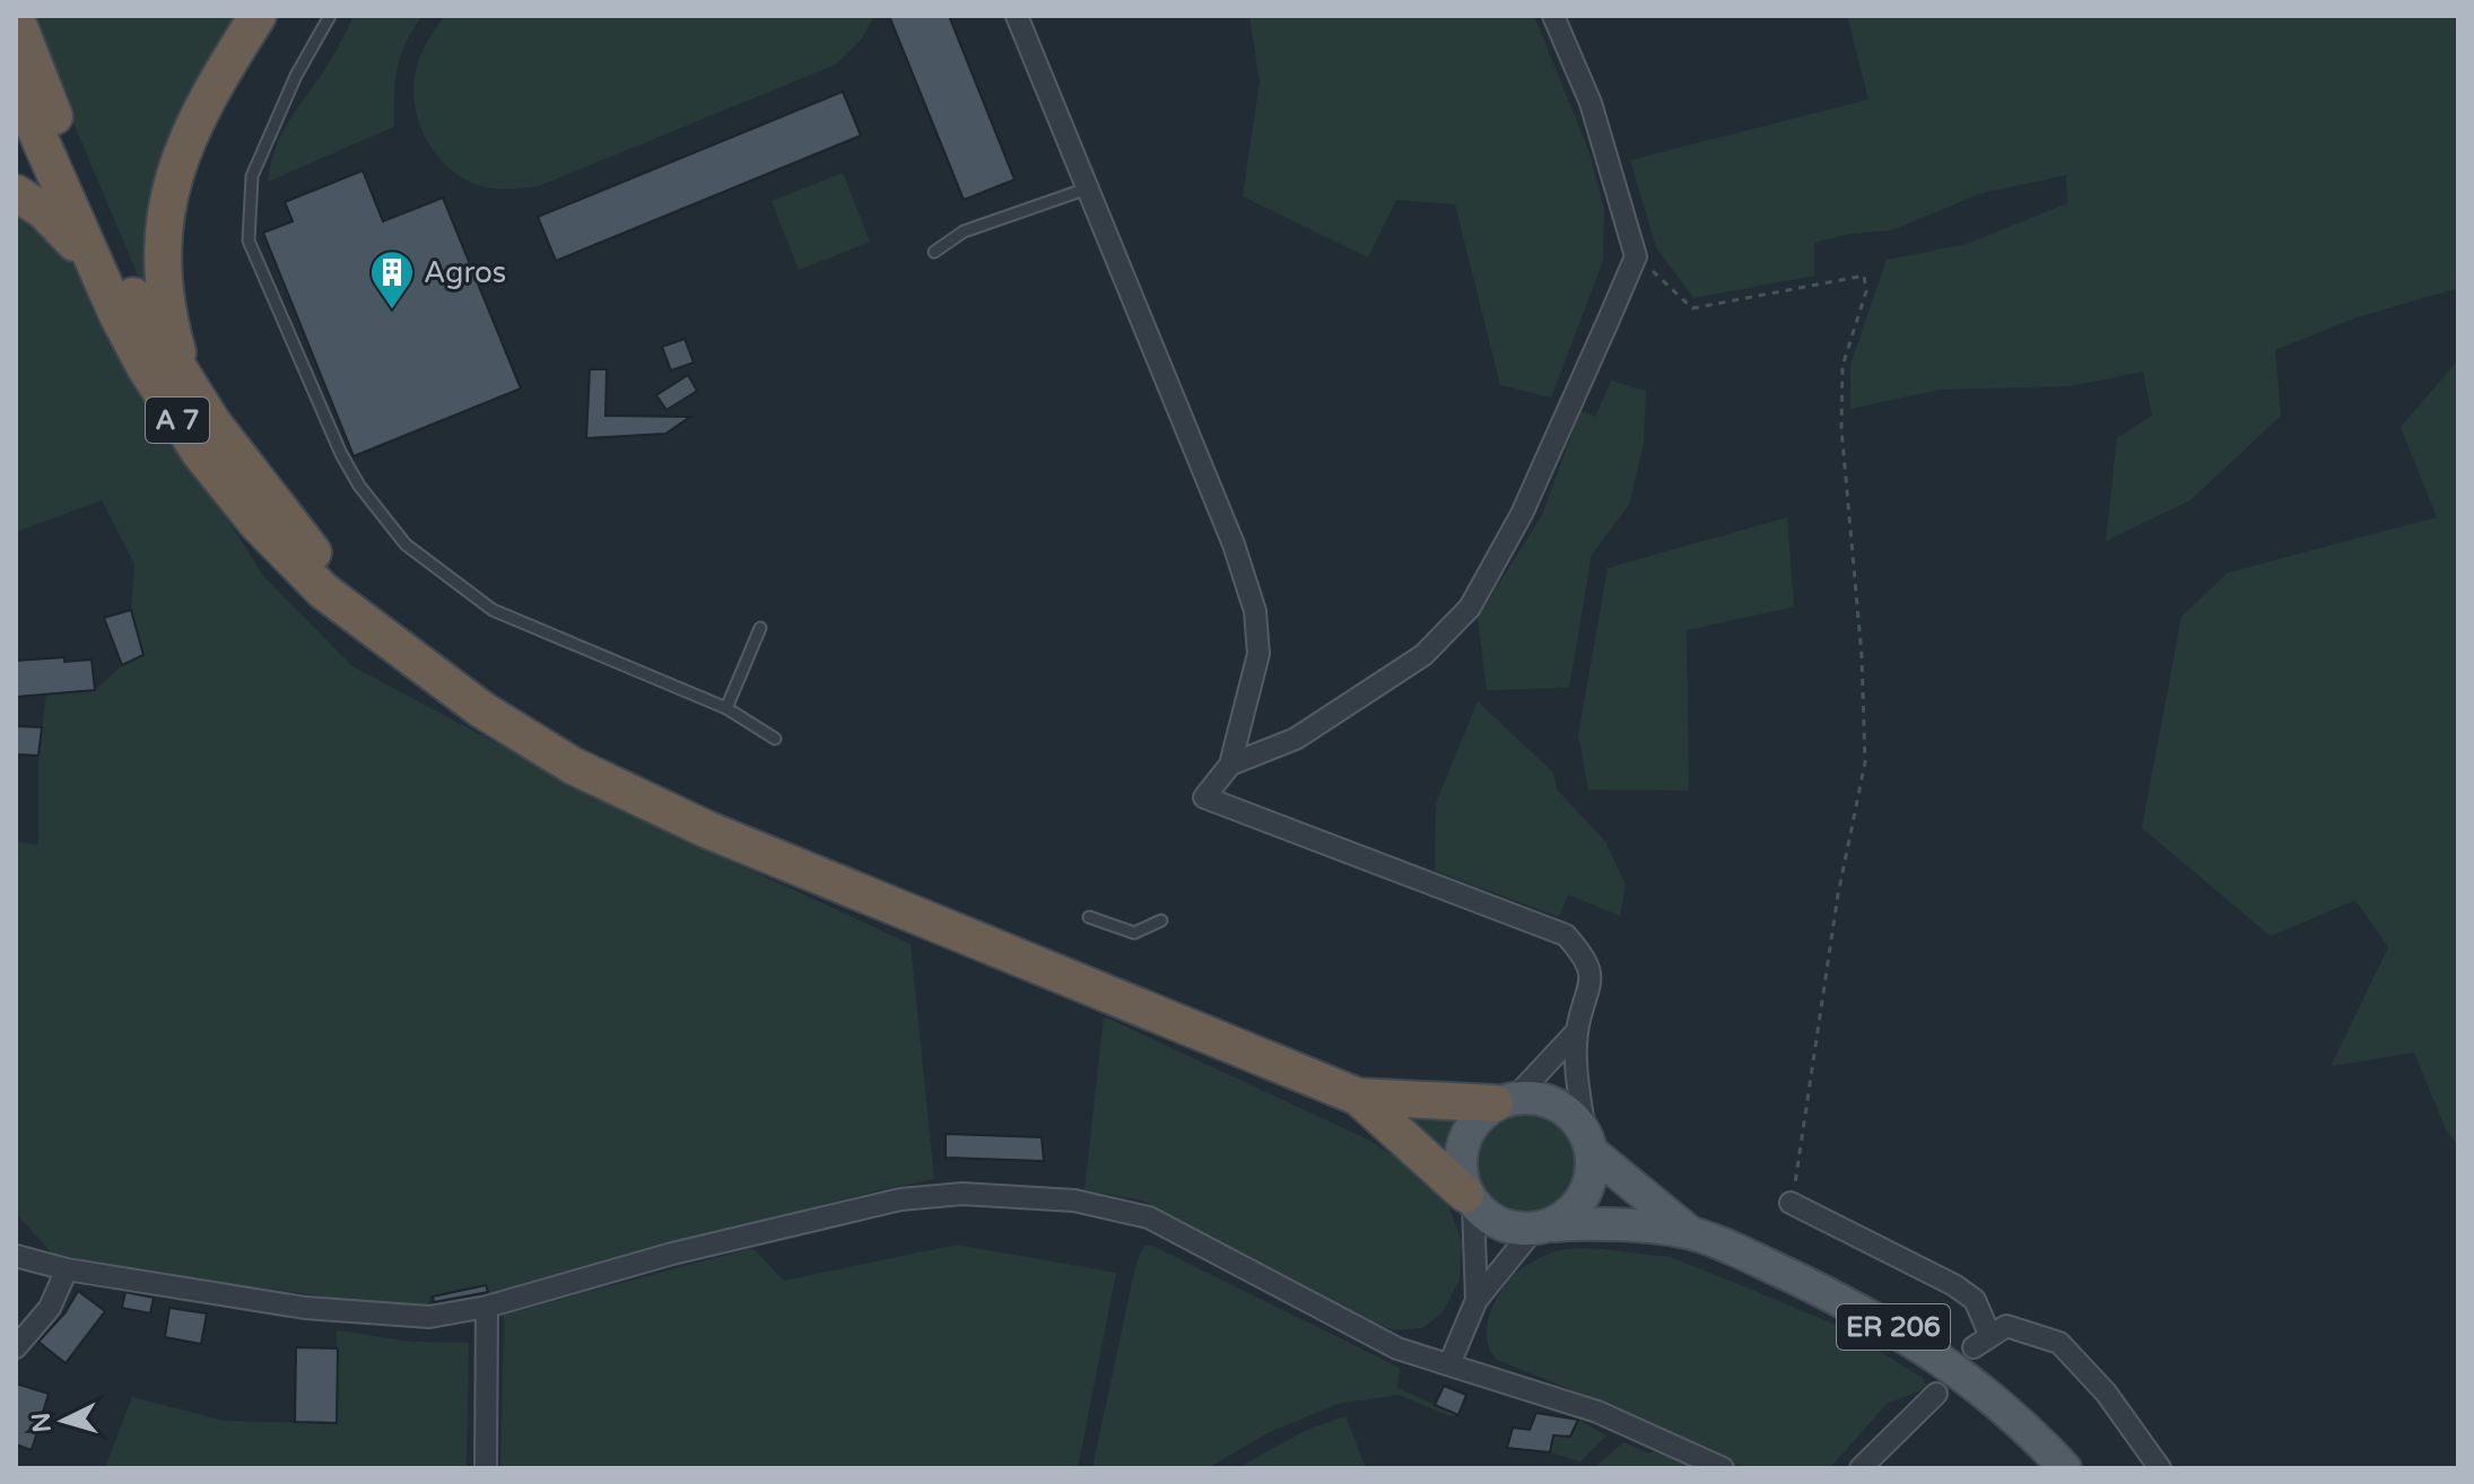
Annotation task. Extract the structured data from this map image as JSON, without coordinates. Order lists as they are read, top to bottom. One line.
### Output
{"streets":{"highway":["A 7"],"main road":["ER 206"]},"places":{"building":["Agros"]},"north":"left"}
